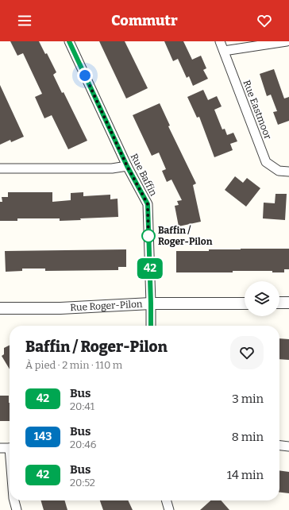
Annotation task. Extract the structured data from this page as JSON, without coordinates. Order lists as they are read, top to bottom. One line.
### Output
{"streets":{"street":["Rue Eastmoor","Rue Baffin","Rue Roger-Pilon"]},"crossings":[["Rue Baffin","Rue Roger-Pilon"]],"places":["Baffin / Roger-Pilon"],"lines":["bus line 42"],"page":{"header":"Commutr","on_map":"42","heading":["Baffin / Roger-Pilon","À pied · 2 min · 110 m"],"list":[{"mark":"42","name":"Bus","note":"20:41","value":"3 min"},{"mark":"143","name":"Bus","note":"20:46","value":"8 min"},{"mark":"42","name":"Bus","note":"20:52","value":"14 min"}]}}
